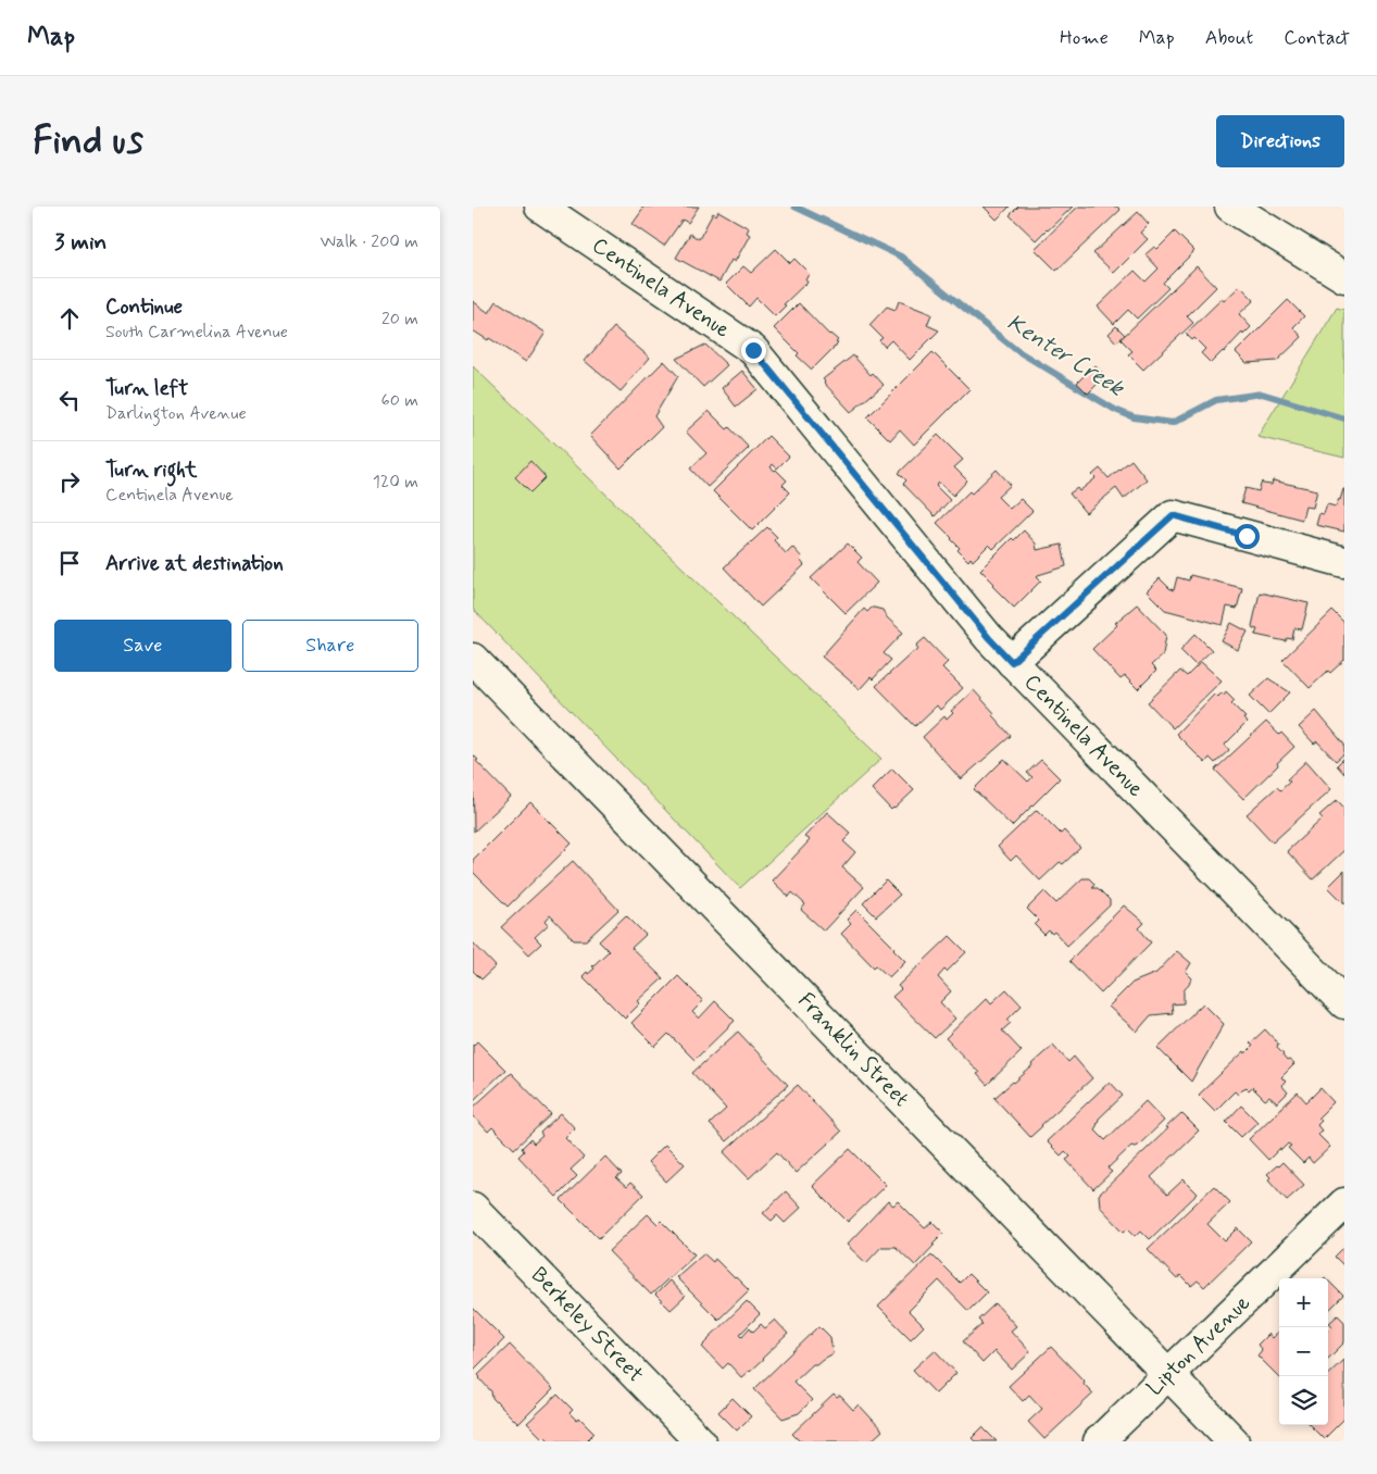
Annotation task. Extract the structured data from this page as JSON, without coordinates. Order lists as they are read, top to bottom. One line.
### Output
{"streets":{"street":["Centinela Avenue","Franklin Street","Berkeley Street","Lipton Avenue"]},"crossings":[["Franklin Street","Lipton Avenue"]],"water":["Kenter Creek"],"page":{"header":"Map","nav":["Home","Map","About","Contact"],"buttons":["Directions",["Save","Share"]],"title":"Find us","heading":["3 min","Walk · 200 m"],"list":[["Continue","South Carmelina Avenue","20 m"],["Turn left","Darlington Avenue","60 m"],["Turn right","Centinela Avenue","120 m"],"Arrive at destination"],"map_buttons":["+","−"]}}
